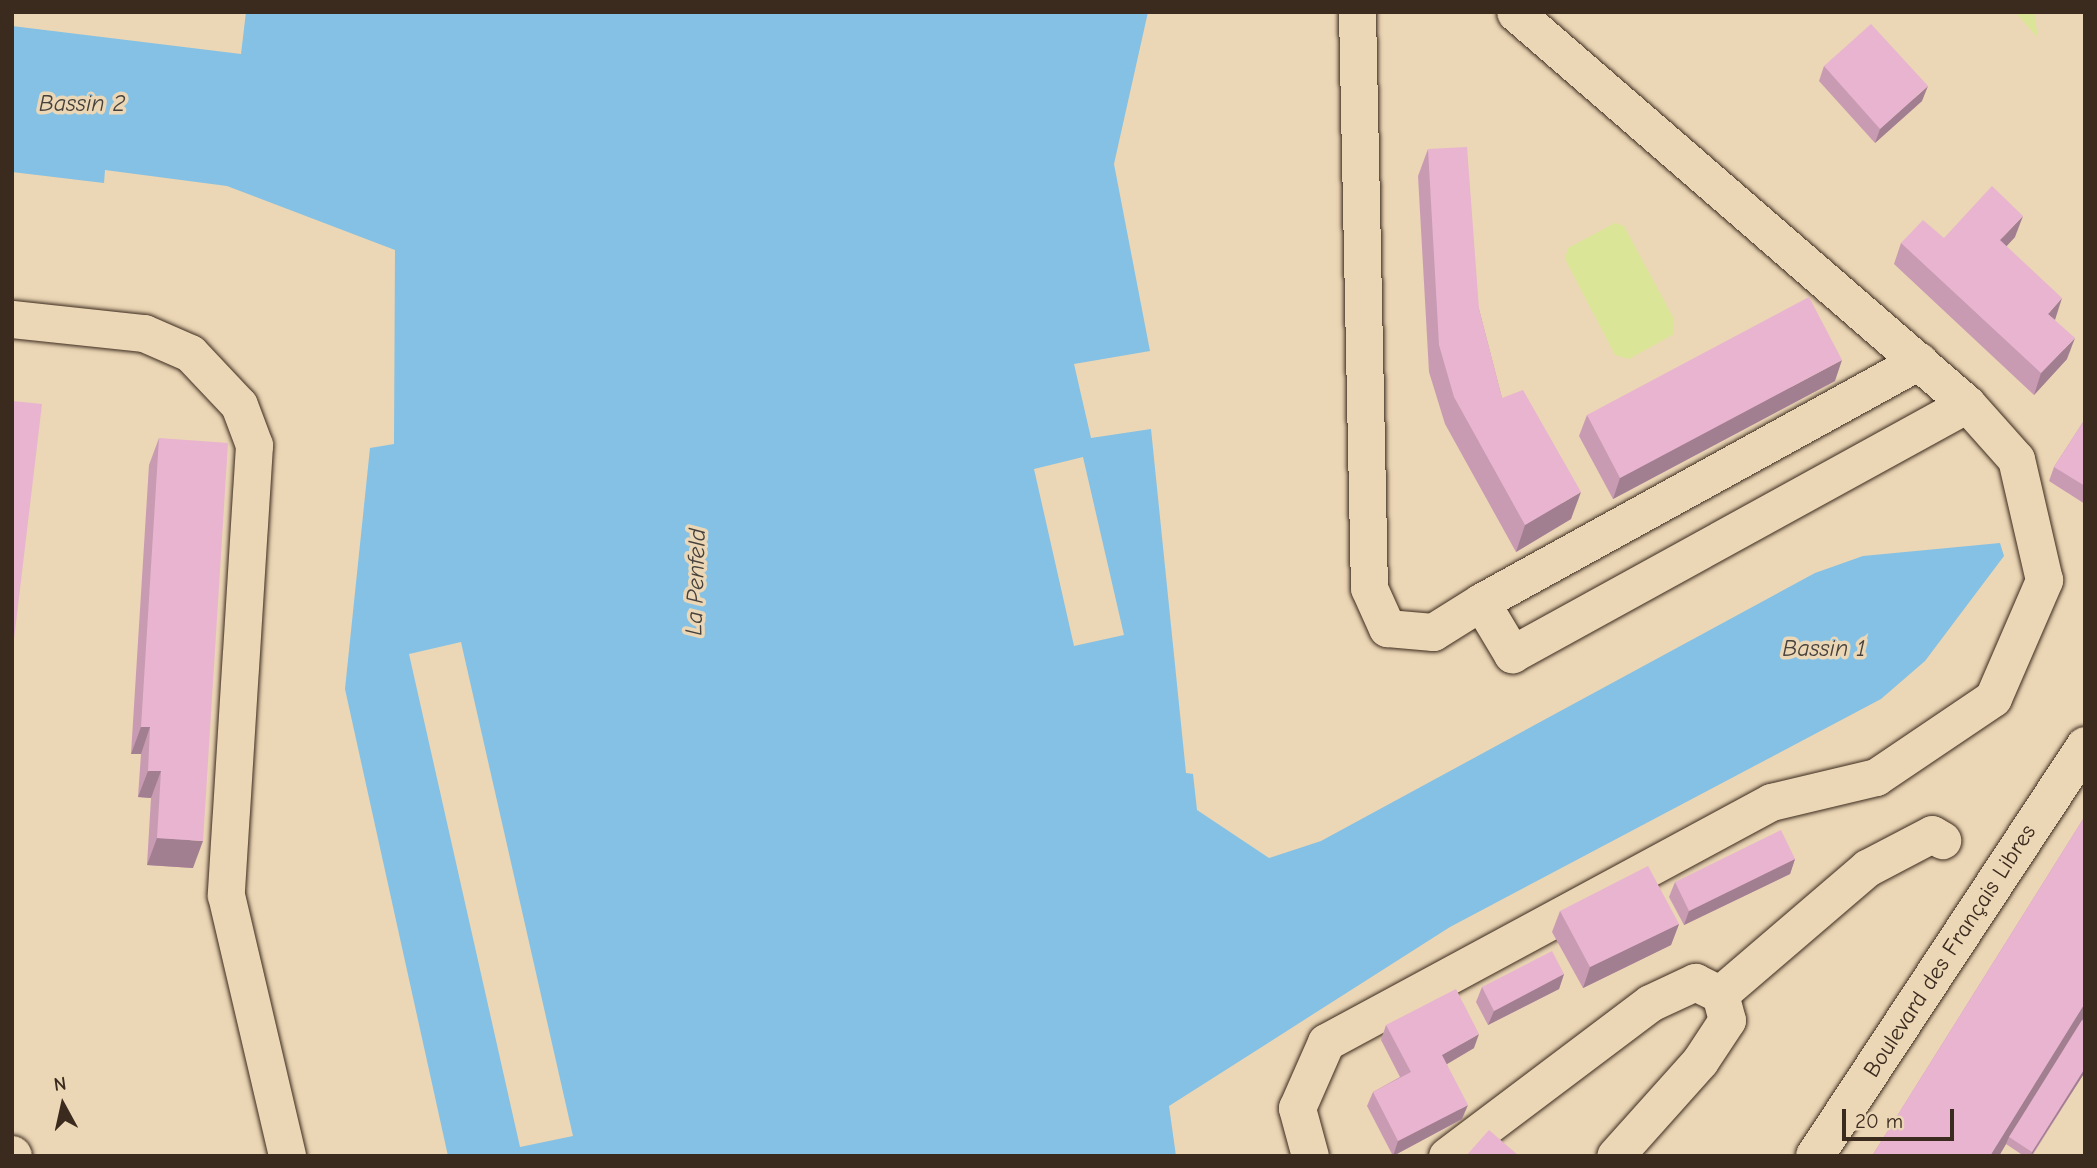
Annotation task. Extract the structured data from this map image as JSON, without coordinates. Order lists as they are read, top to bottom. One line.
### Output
{"streets":{"main road":["Boulevard des Français Libres"]},"water":["Bassin 2","La Penfeld","Bassin 1"],"scale_bar":"20 m","north":"top"}
